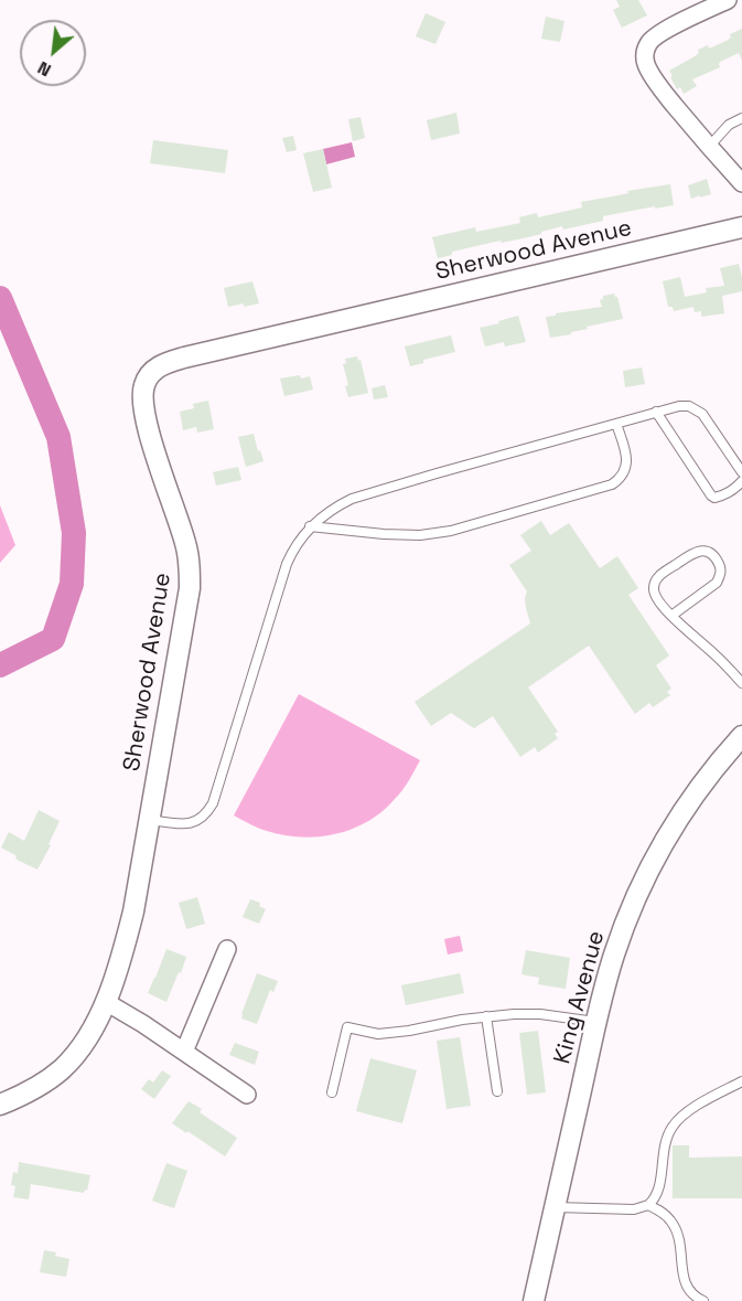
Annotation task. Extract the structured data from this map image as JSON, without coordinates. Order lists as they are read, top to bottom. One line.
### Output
{"streets":{"street":["Sherwood Avenue","King Avenue"]},"north":"bottom left"}
